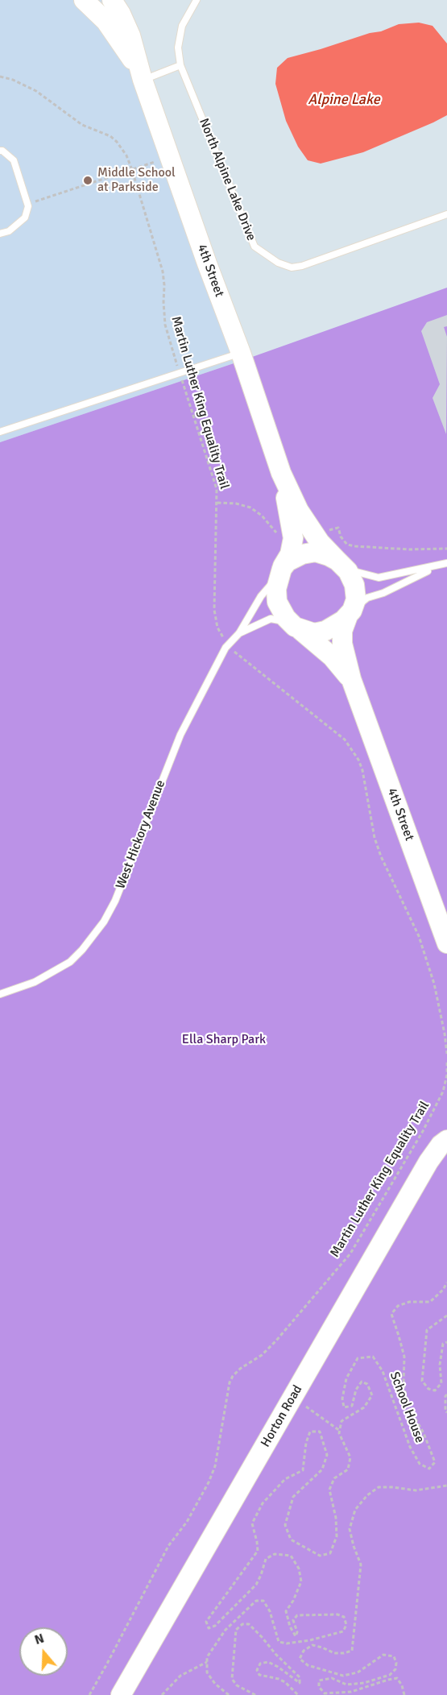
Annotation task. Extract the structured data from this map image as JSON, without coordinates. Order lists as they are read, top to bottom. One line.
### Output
{"streets":{"street":["4th Street","Horton Road"],"lane":["North Alpine Lake Drive","West Hickory Avenue"],"path":["Martin Luther King Equality Trail","School House"]},"crossings":[["4th Street","West Hickory Avenue"]],"water":["Alpine Lake"],"parks":["Ella Sharp Park"],"places":["Middle School at Parkside"],"north":"top"}
